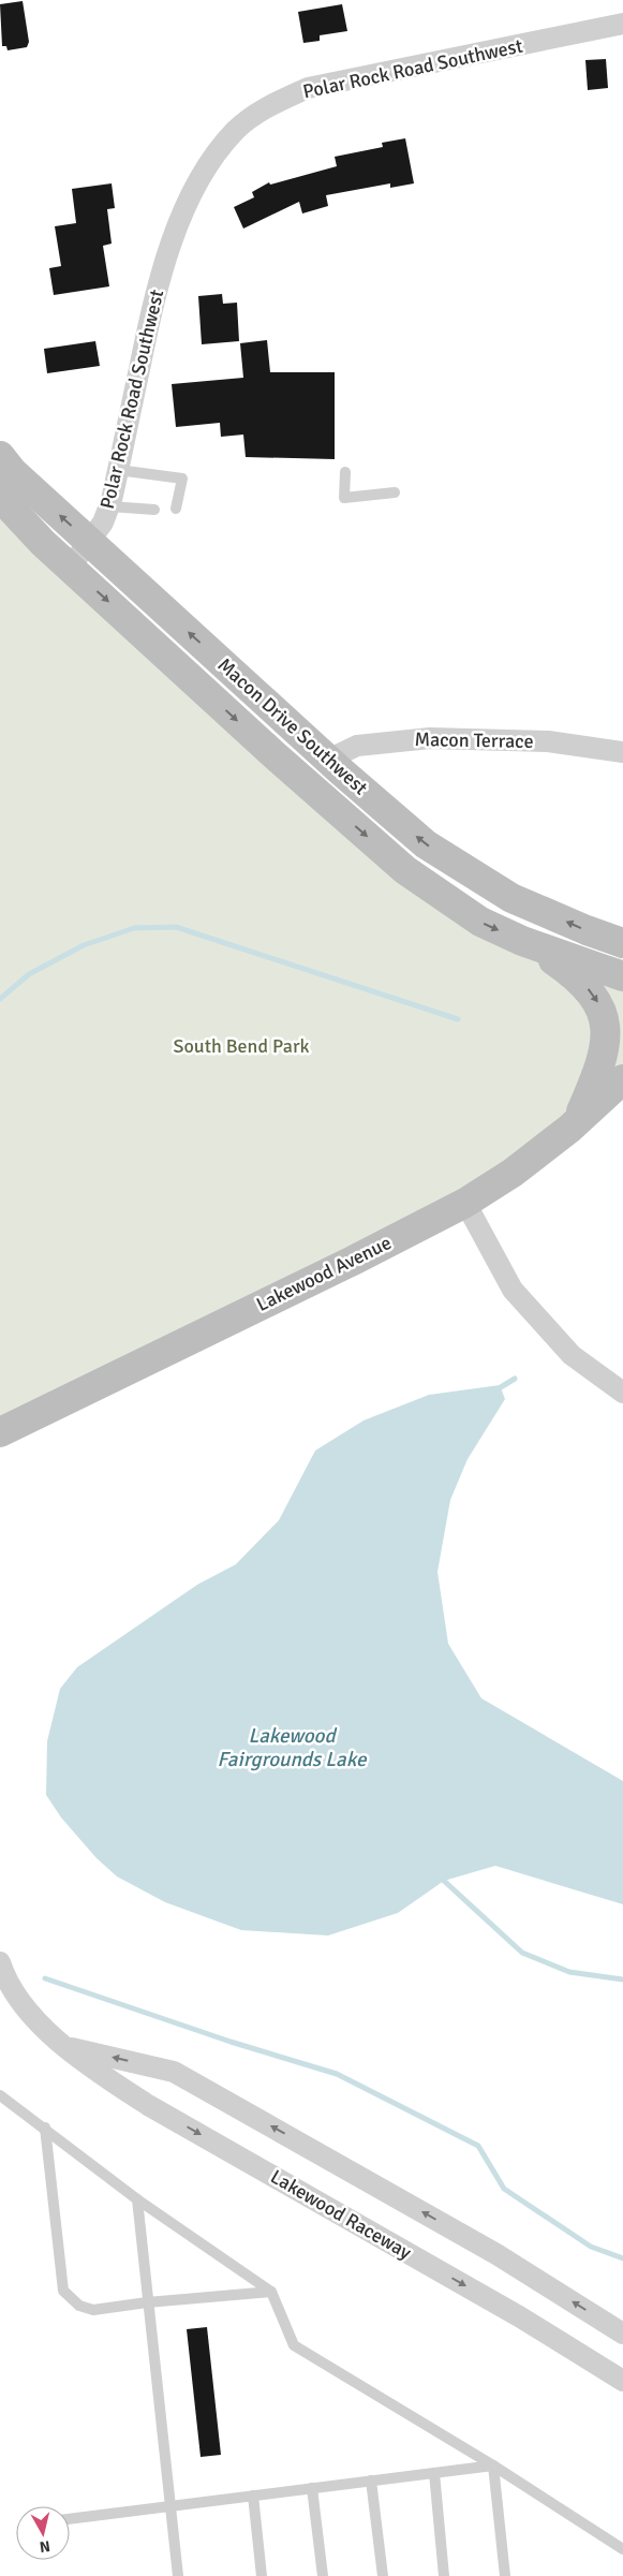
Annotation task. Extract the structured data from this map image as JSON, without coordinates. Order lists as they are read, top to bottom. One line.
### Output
{"streets":{"street":["Polar Rock Road Southwest","Macon Drive Southwest","Macon Terrace","Lakewood Avenue","Lakewood Raceway"]},"crossings":[["Polar Rock Road Southwest","Macon Drive Southwest"],["Macon Drive Southwest","Macon Terrace"]],"water":["Lakewood Fairgrounds Lake"],"parks":["South Bend Park"],"north":"bottom"}
